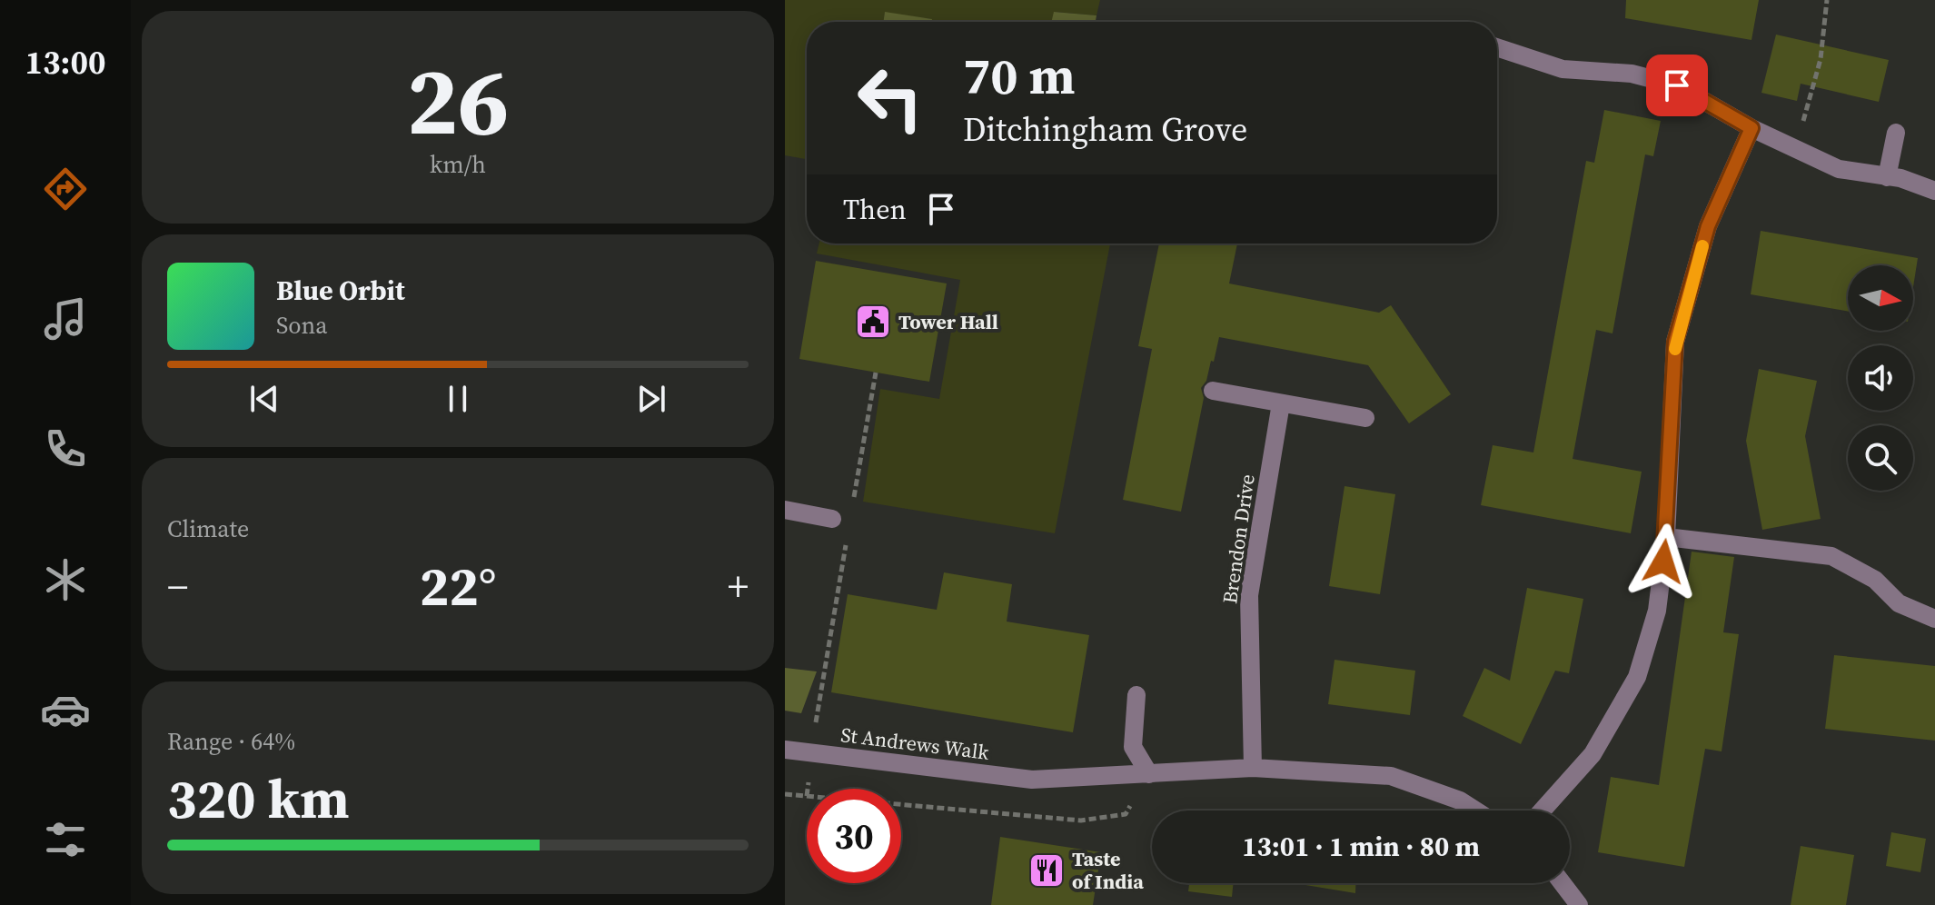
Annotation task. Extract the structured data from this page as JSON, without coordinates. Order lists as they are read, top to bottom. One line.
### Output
{"streets":{"street":["Brendon Drive","St Andrews Walk"]},"places":{"public building":["Tower Hall"],"restaurant":["Taste of India"]},"north":"right","page":{"tabs":"13:00","tile":[["26","km/h"],"Climate",["Range · 64%","320 km"]],"turn":["70 m","Ditchingham Grove"],"then":"Then","song":["Blue Orbit","Sona"],"heat":["−","22°","+"],"limit":"30","trip":"13:01 · 1 min · 80 m"}}
